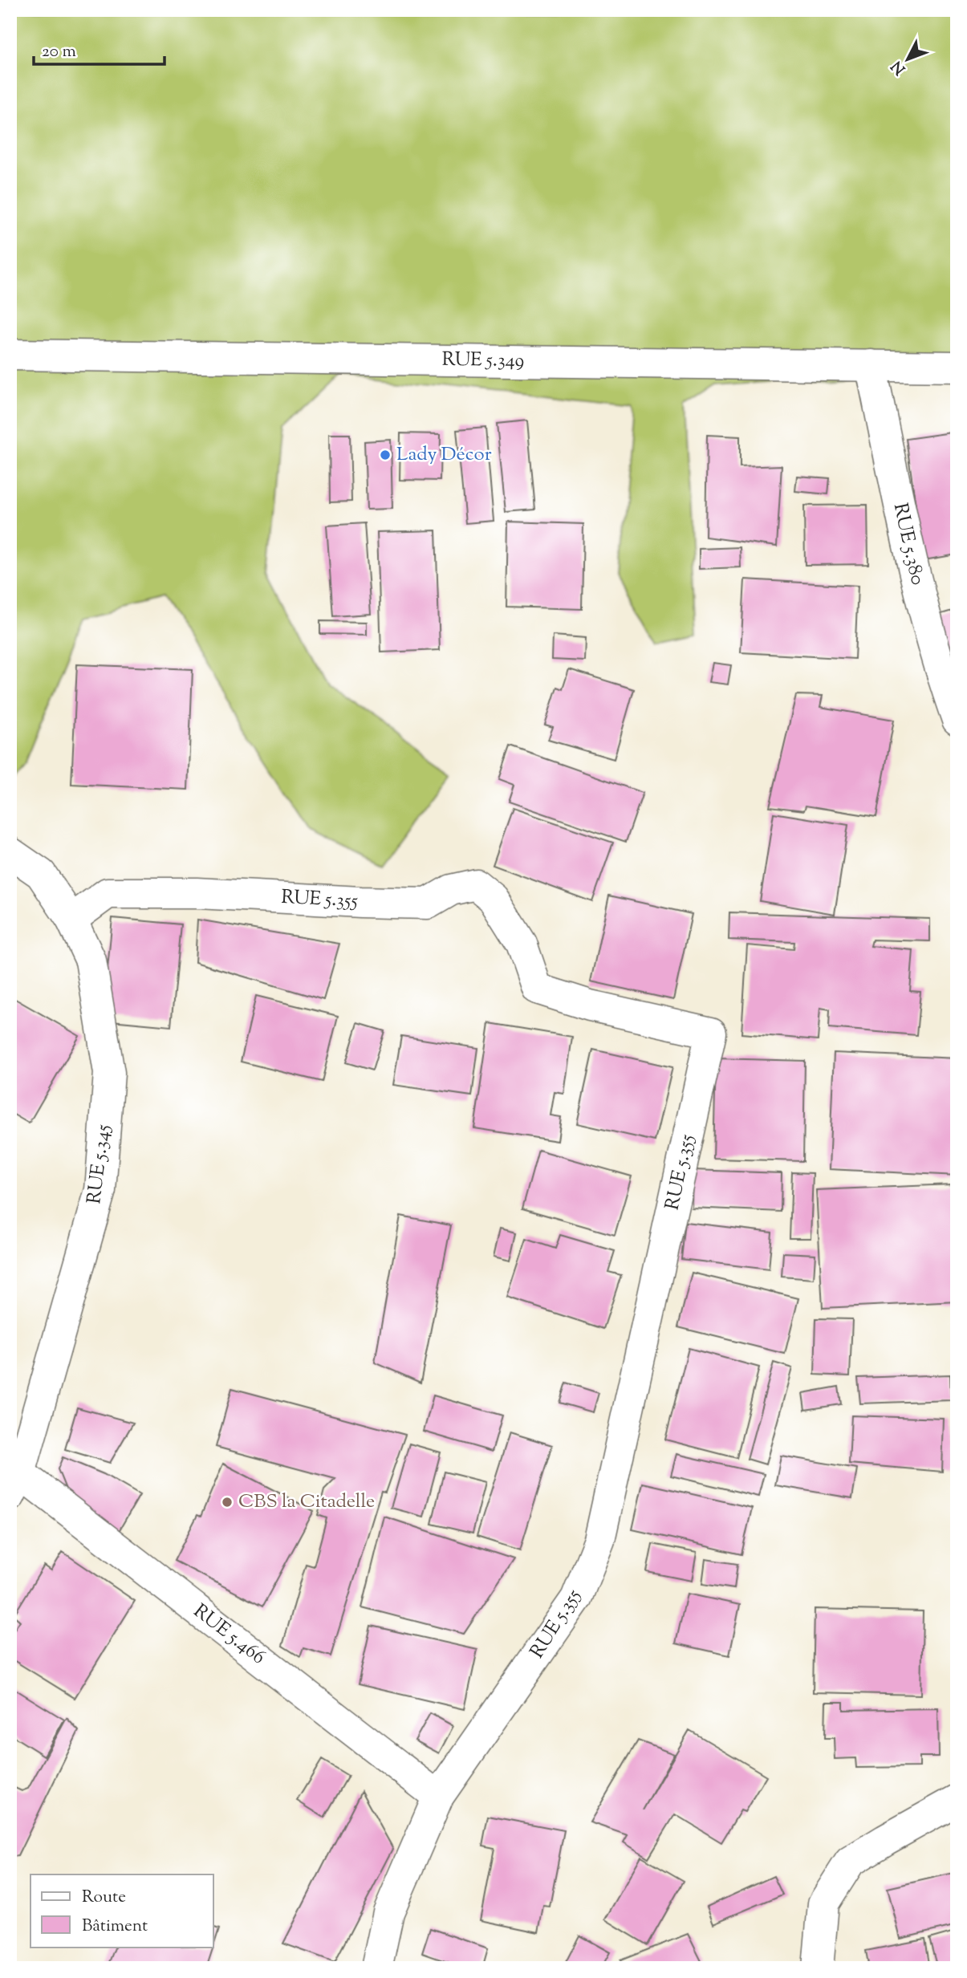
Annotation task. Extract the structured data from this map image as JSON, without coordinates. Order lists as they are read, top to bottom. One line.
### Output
{"streets":{"street":["RUE 5.349","RUE 5.380","RUE 5.355","RUE 5.345","RUE 5.466"]},"crossings":[["RUE 5.349","RUE 5.380"],["RUE 5.355","RUE 5.345"],["RUE 5.355","RUE 5.466"],["RUE 5.345","RUE 5.466"]],"places":["Lady Décor","CBS la Citadelle"],"legend":["Route","Bâtiment"],"scale_bar":"20 m","north":"bottom left"}
